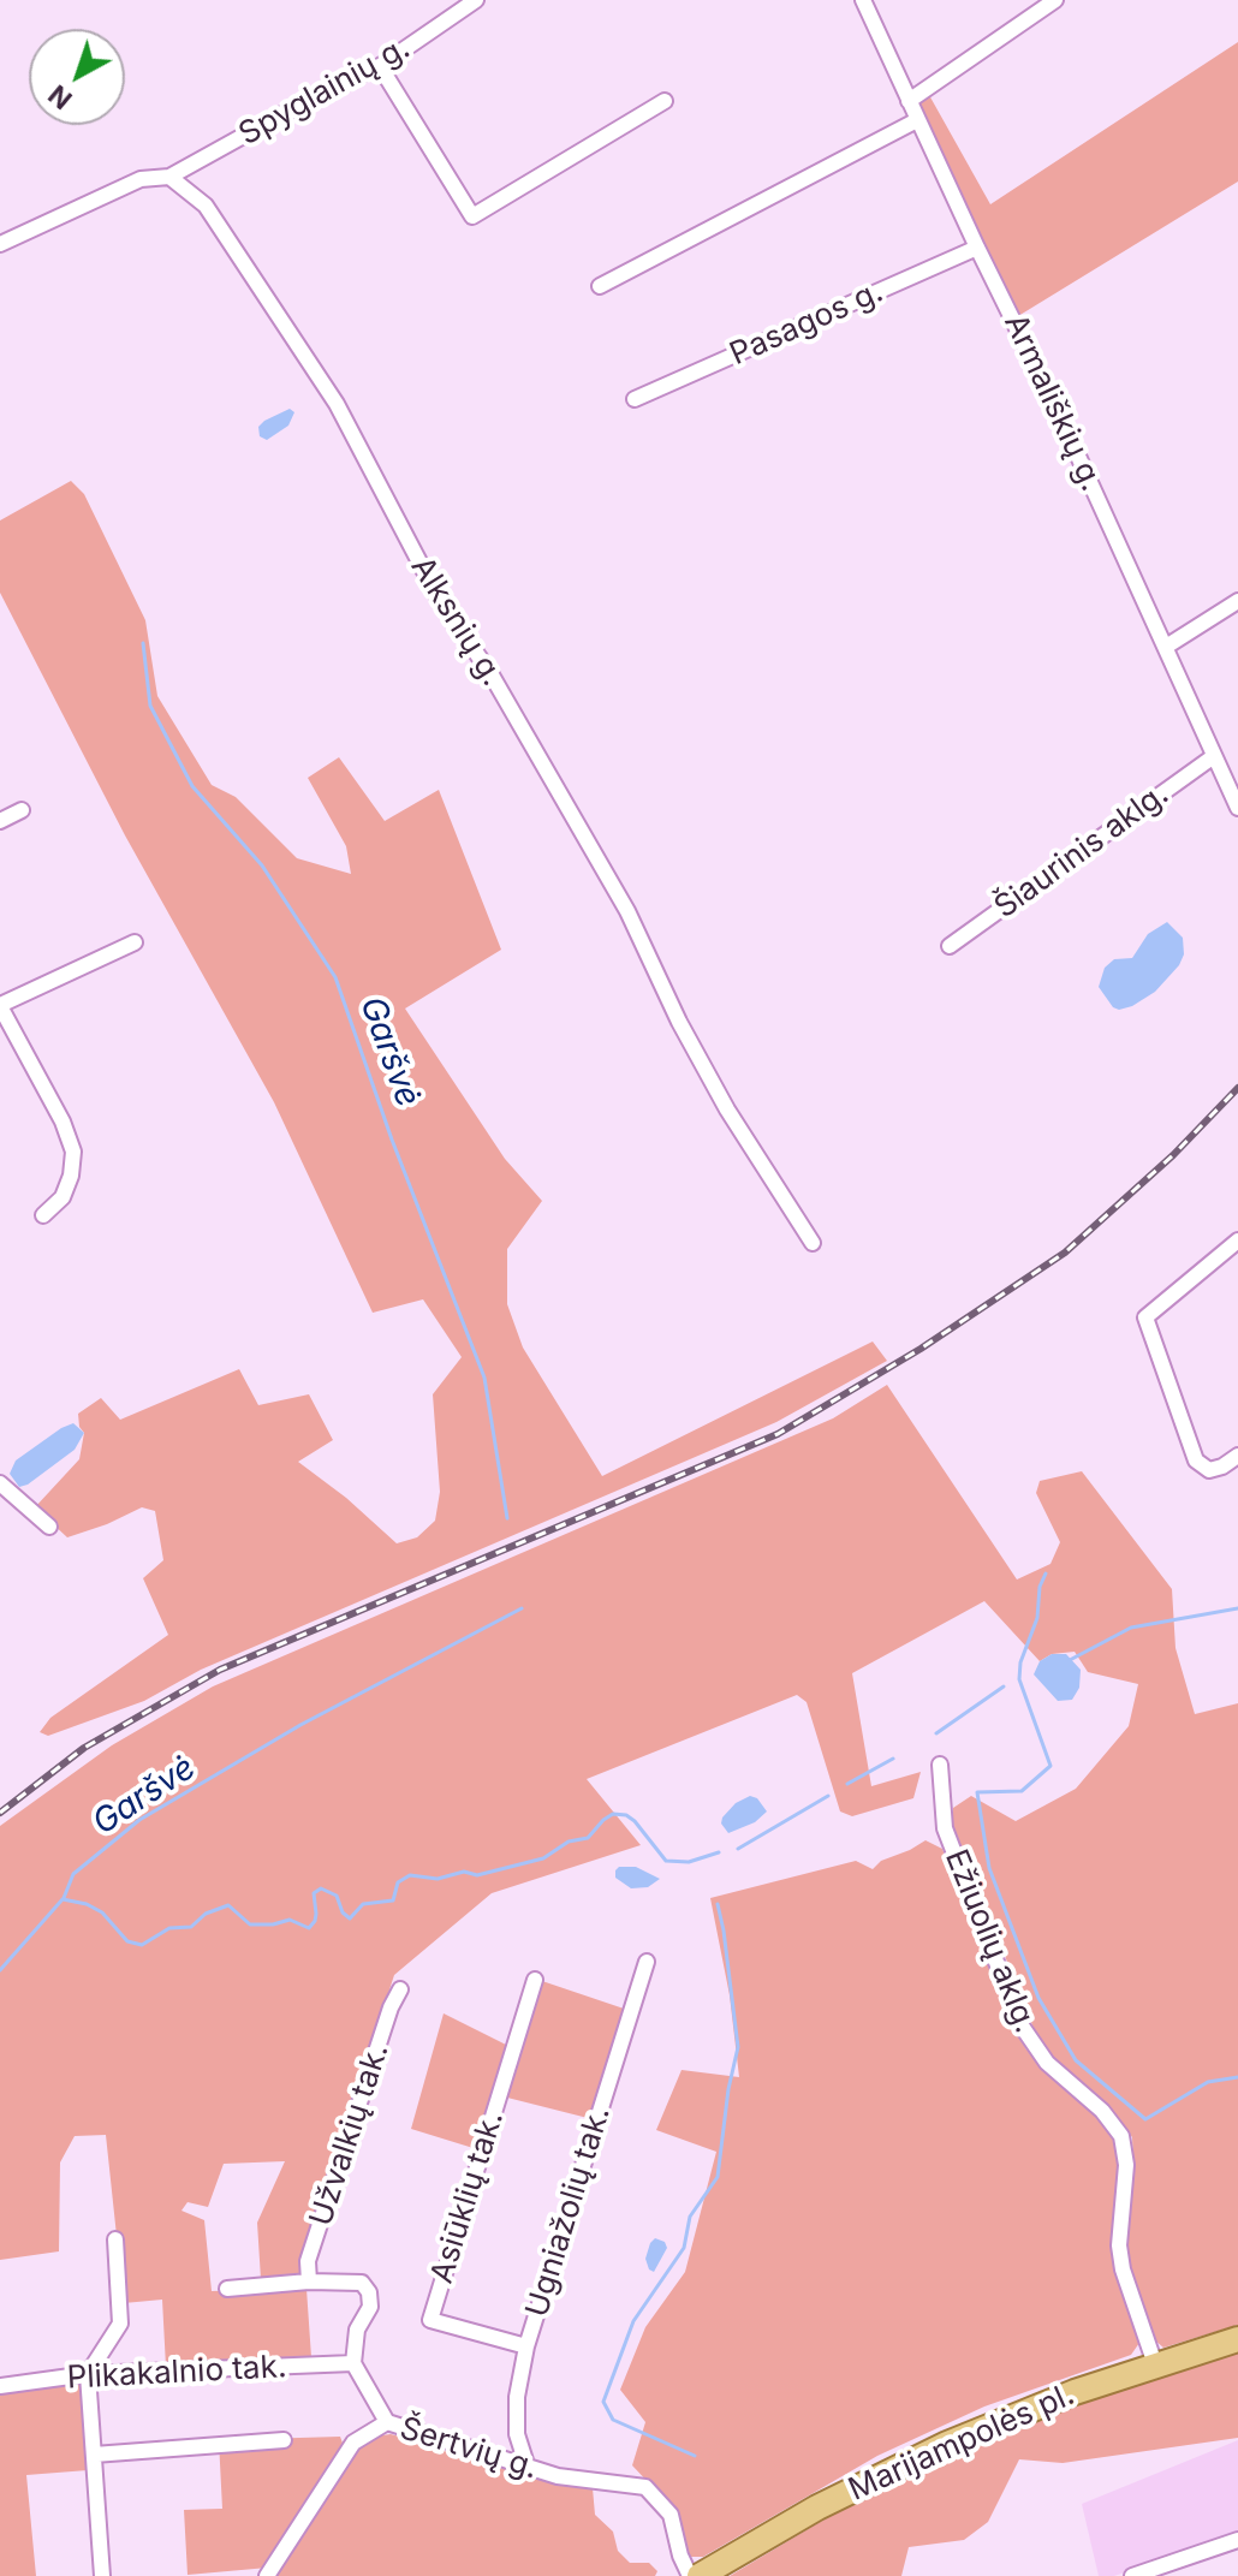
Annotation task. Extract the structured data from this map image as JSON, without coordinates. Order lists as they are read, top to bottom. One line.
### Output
{"streets":{"main road":["Marijampolės pl."],"street":["Spyglainių g.","Pasagos g.","Armališkių g.","Alksnių g.","Šiaurinis aklg.","Ežiuolių aklg.","Užvalkių tak.","Asiūklių tak.","Ugniažolių tak.","Plikakalnio tak.","Šertvių g."]},"crossings":[["Spyglainių g.","Alksnių g."],["Pasagos g.","Armališkių g."],["Armališkių g.","Šiaurinis aklg."],["Ežiuolių aklg.","Marijampolės pl."],["Asiūklių tak.","Ugniažolių tak."],["Ugniažolių tak.","Šertvių g."]],"water":["Garšvė"],"north":"bottom left"}
